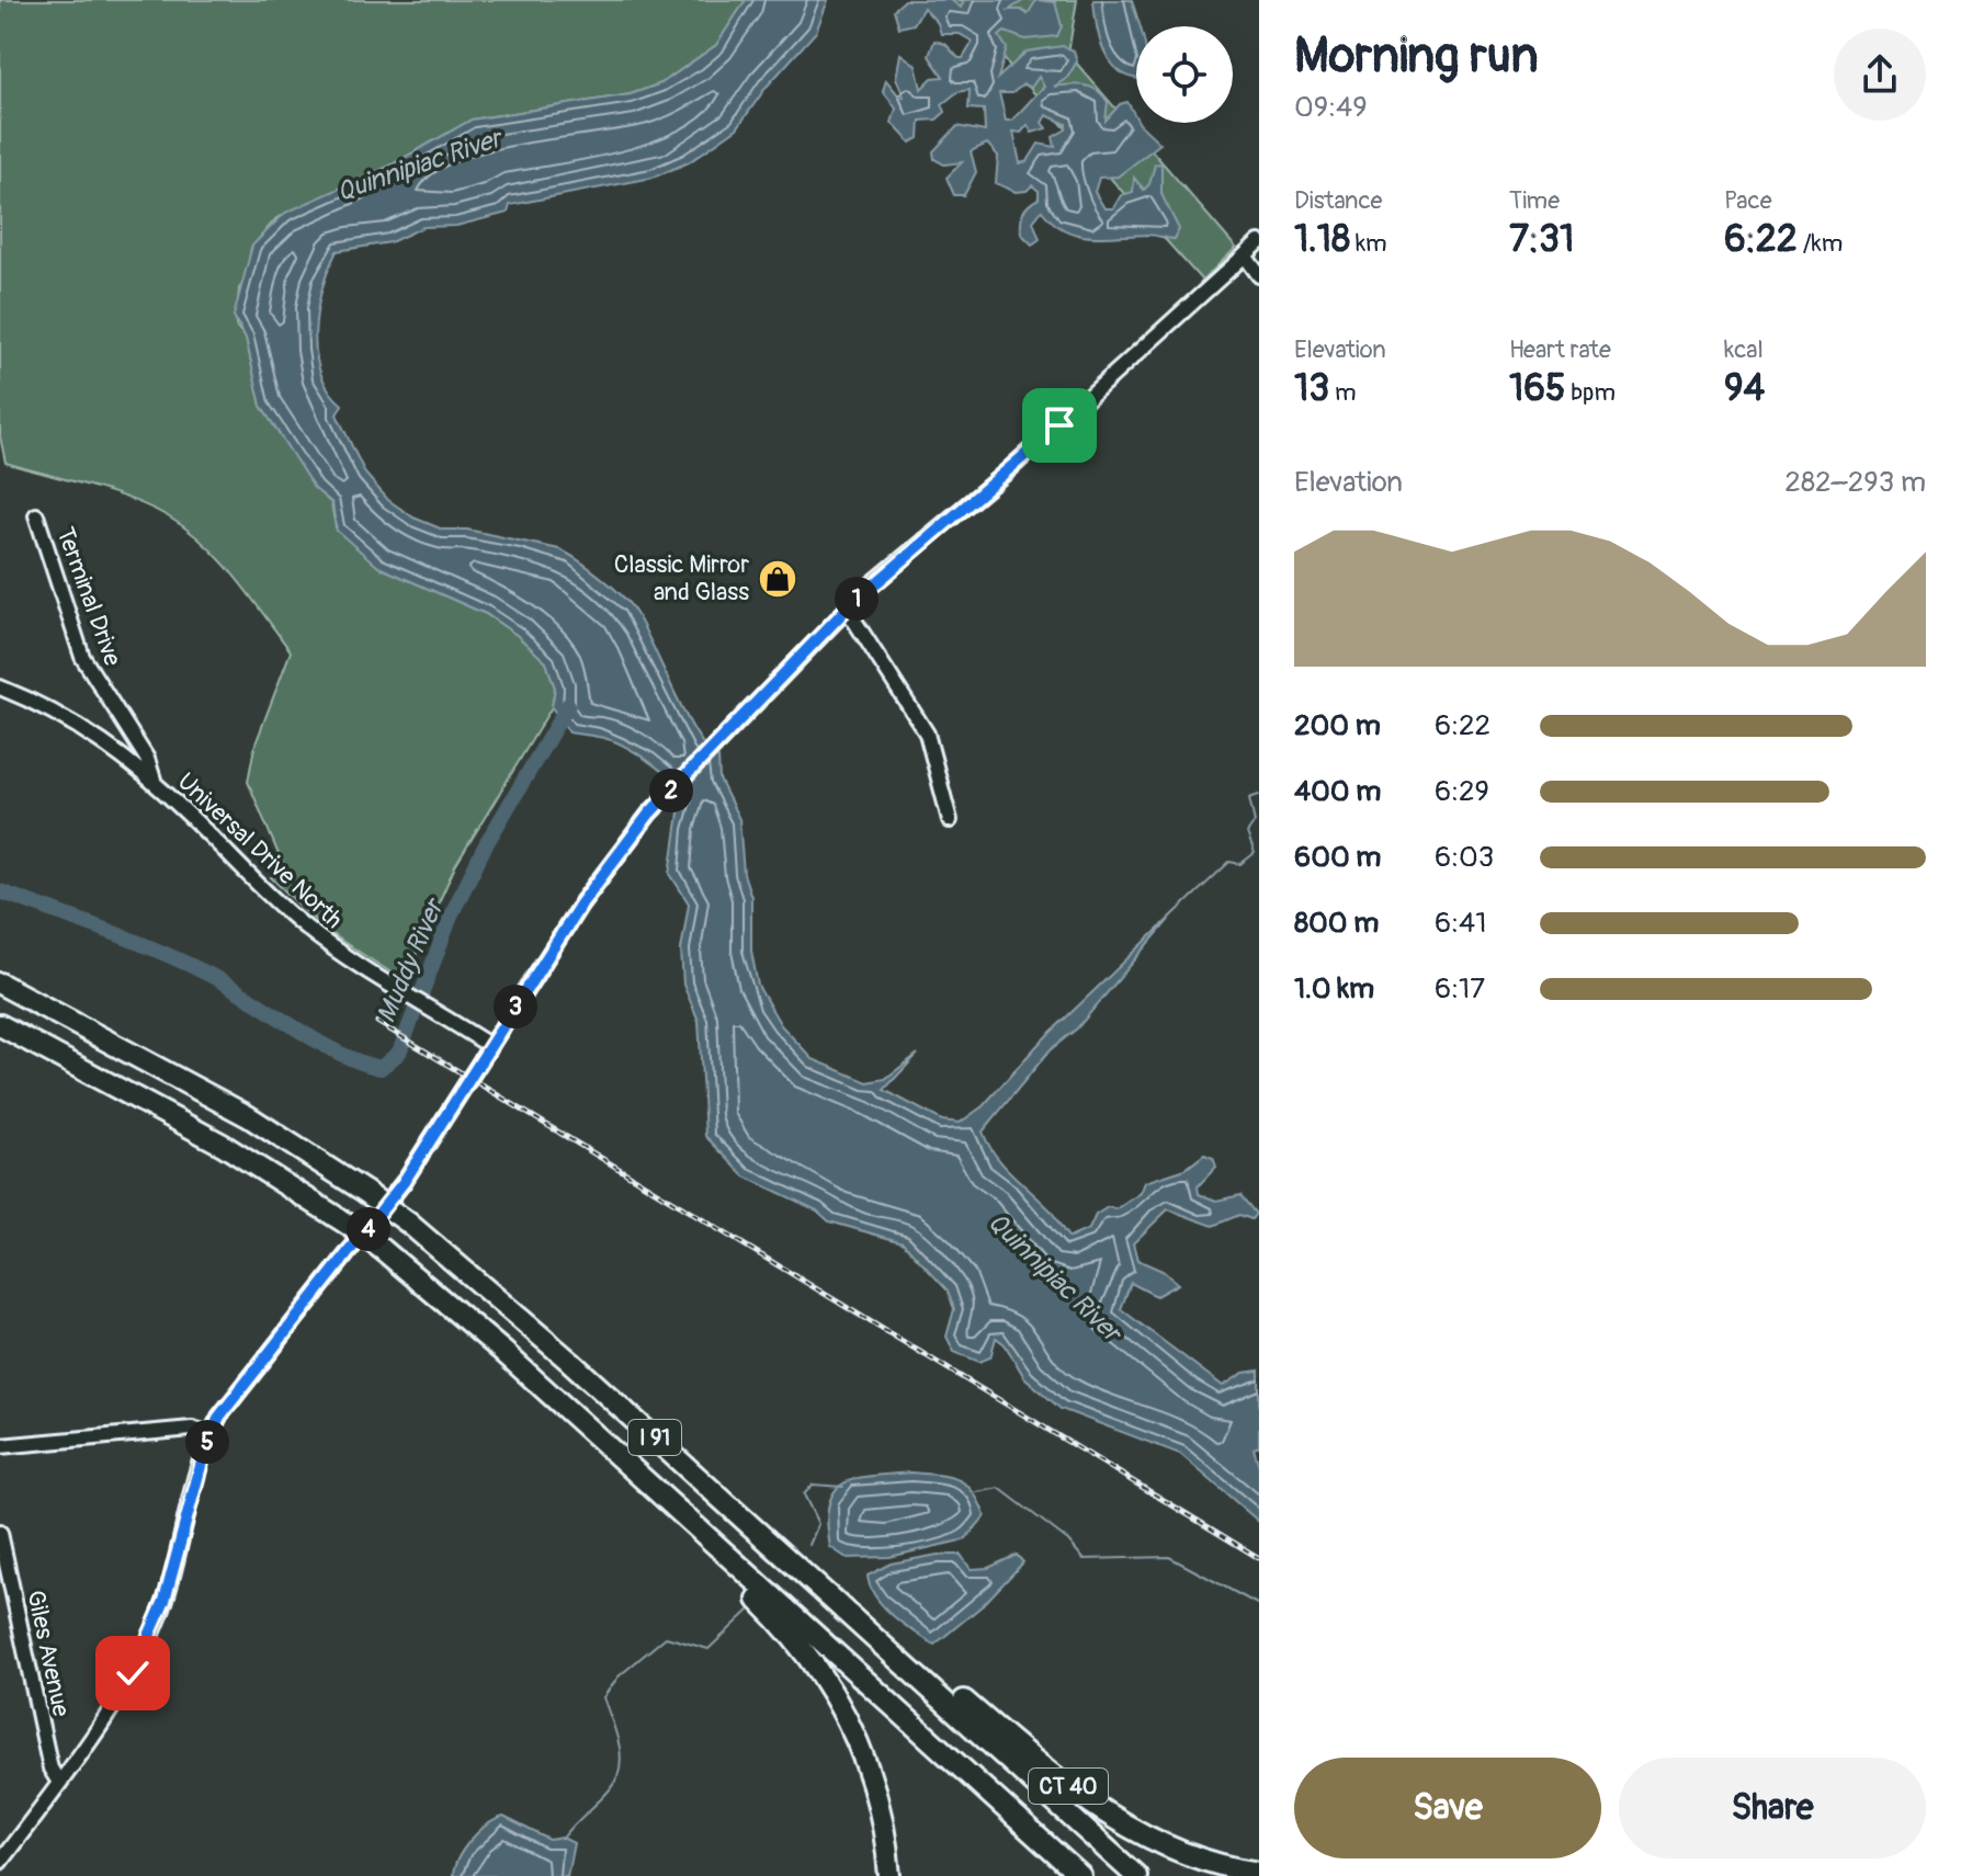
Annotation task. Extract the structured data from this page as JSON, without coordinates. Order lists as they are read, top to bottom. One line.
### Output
{"streets":{"highway":["I 91","CT 40"],"street":["Terminal Drive","Universal Drive North","Giles Avenue"]},"crossings":[["Terminal Drive","Universal Drive North"],["I 91","CT 40"]],"water":["Quinnipiac River","Muddy River"],"places":{"shop":["Classic Mirror and Glass"]},"page":{"heading":["Morning run","09:49"],"stats":[["Distance","1.18 km"],["Time","7:31"],["Pace","6:22 /km"],["Elevation","13 m"],["Heart rate","165 bpm"],["kcal","94"]],"chart":["Elevation","282–293 m"],"pins":["1","2","3","4","5"],"list":[{"name":"200 m","note":"6:22"},{"name":"400 m","note":"6:29"},{"name":"600 m","note":"6:03"},{"name":"800 m","note":"6:41"},{"name":"1.0 km","note":"6:17"}],"buttons":["Save","Share"]}}
